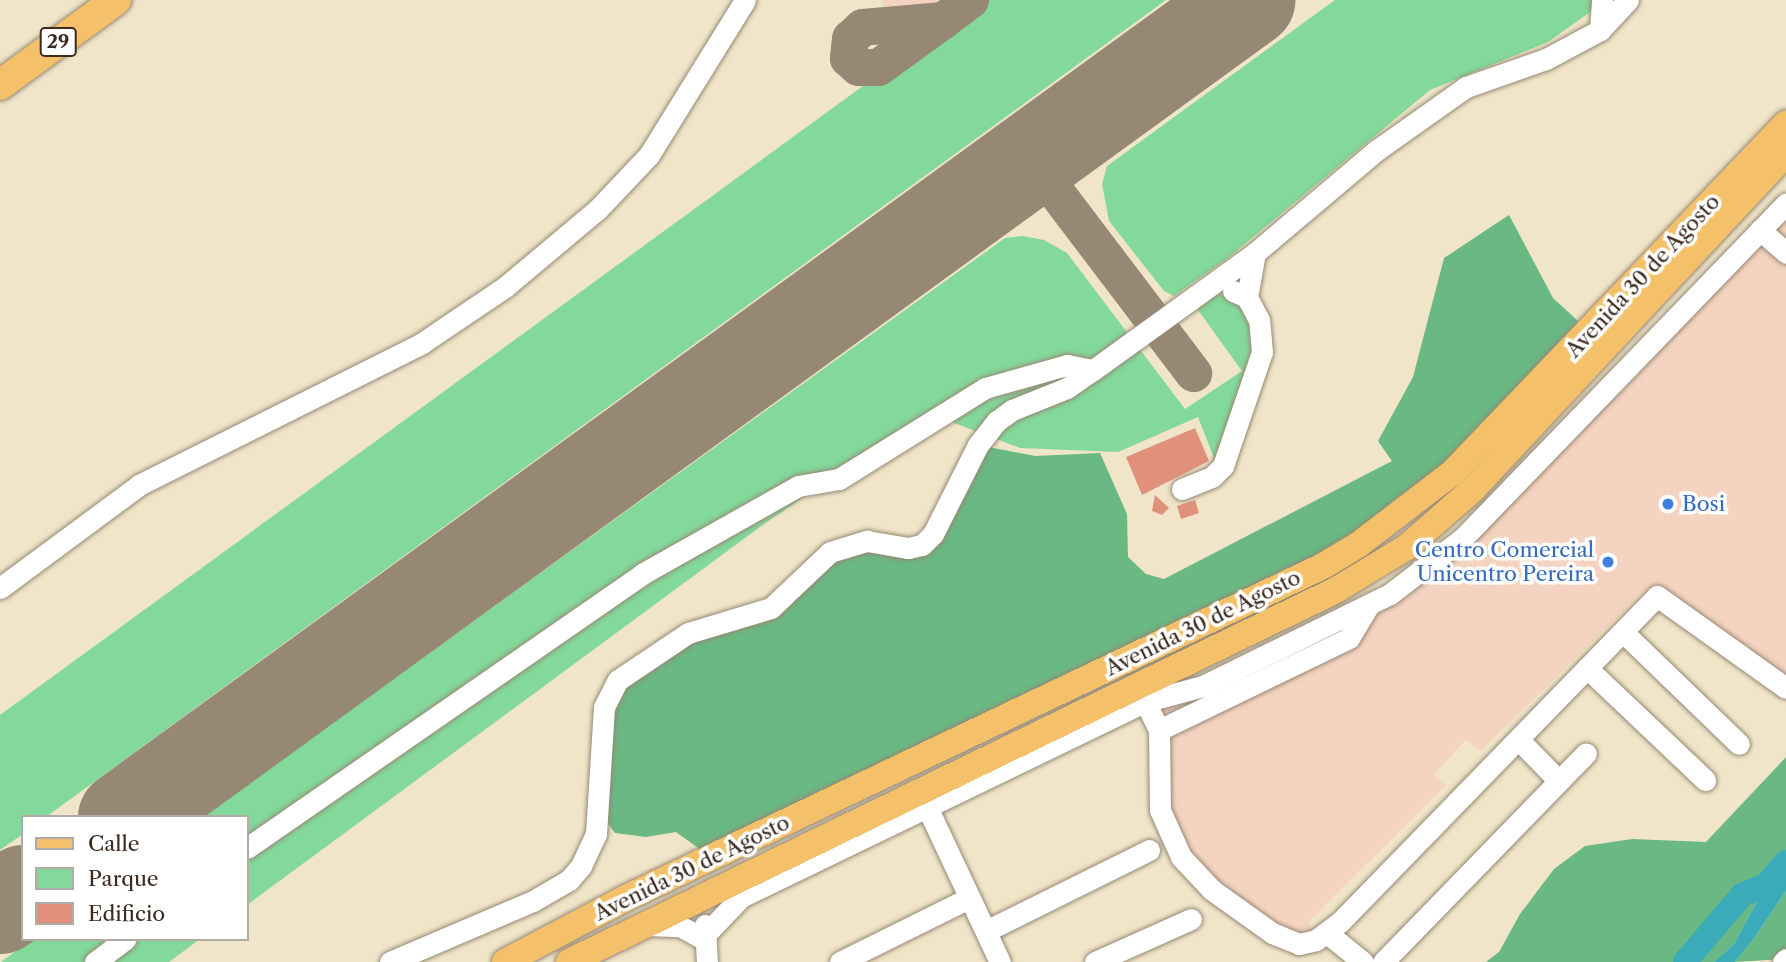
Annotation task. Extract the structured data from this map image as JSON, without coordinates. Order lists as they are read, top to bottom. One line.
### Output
{"streets":{"highway":["29"],"main road":["Avenida 30 de Agosto"]},"places":["Bosi","Centro Comercial Unicentro Pereira"],"legend":["Calle","Parque","Edificio"]}
